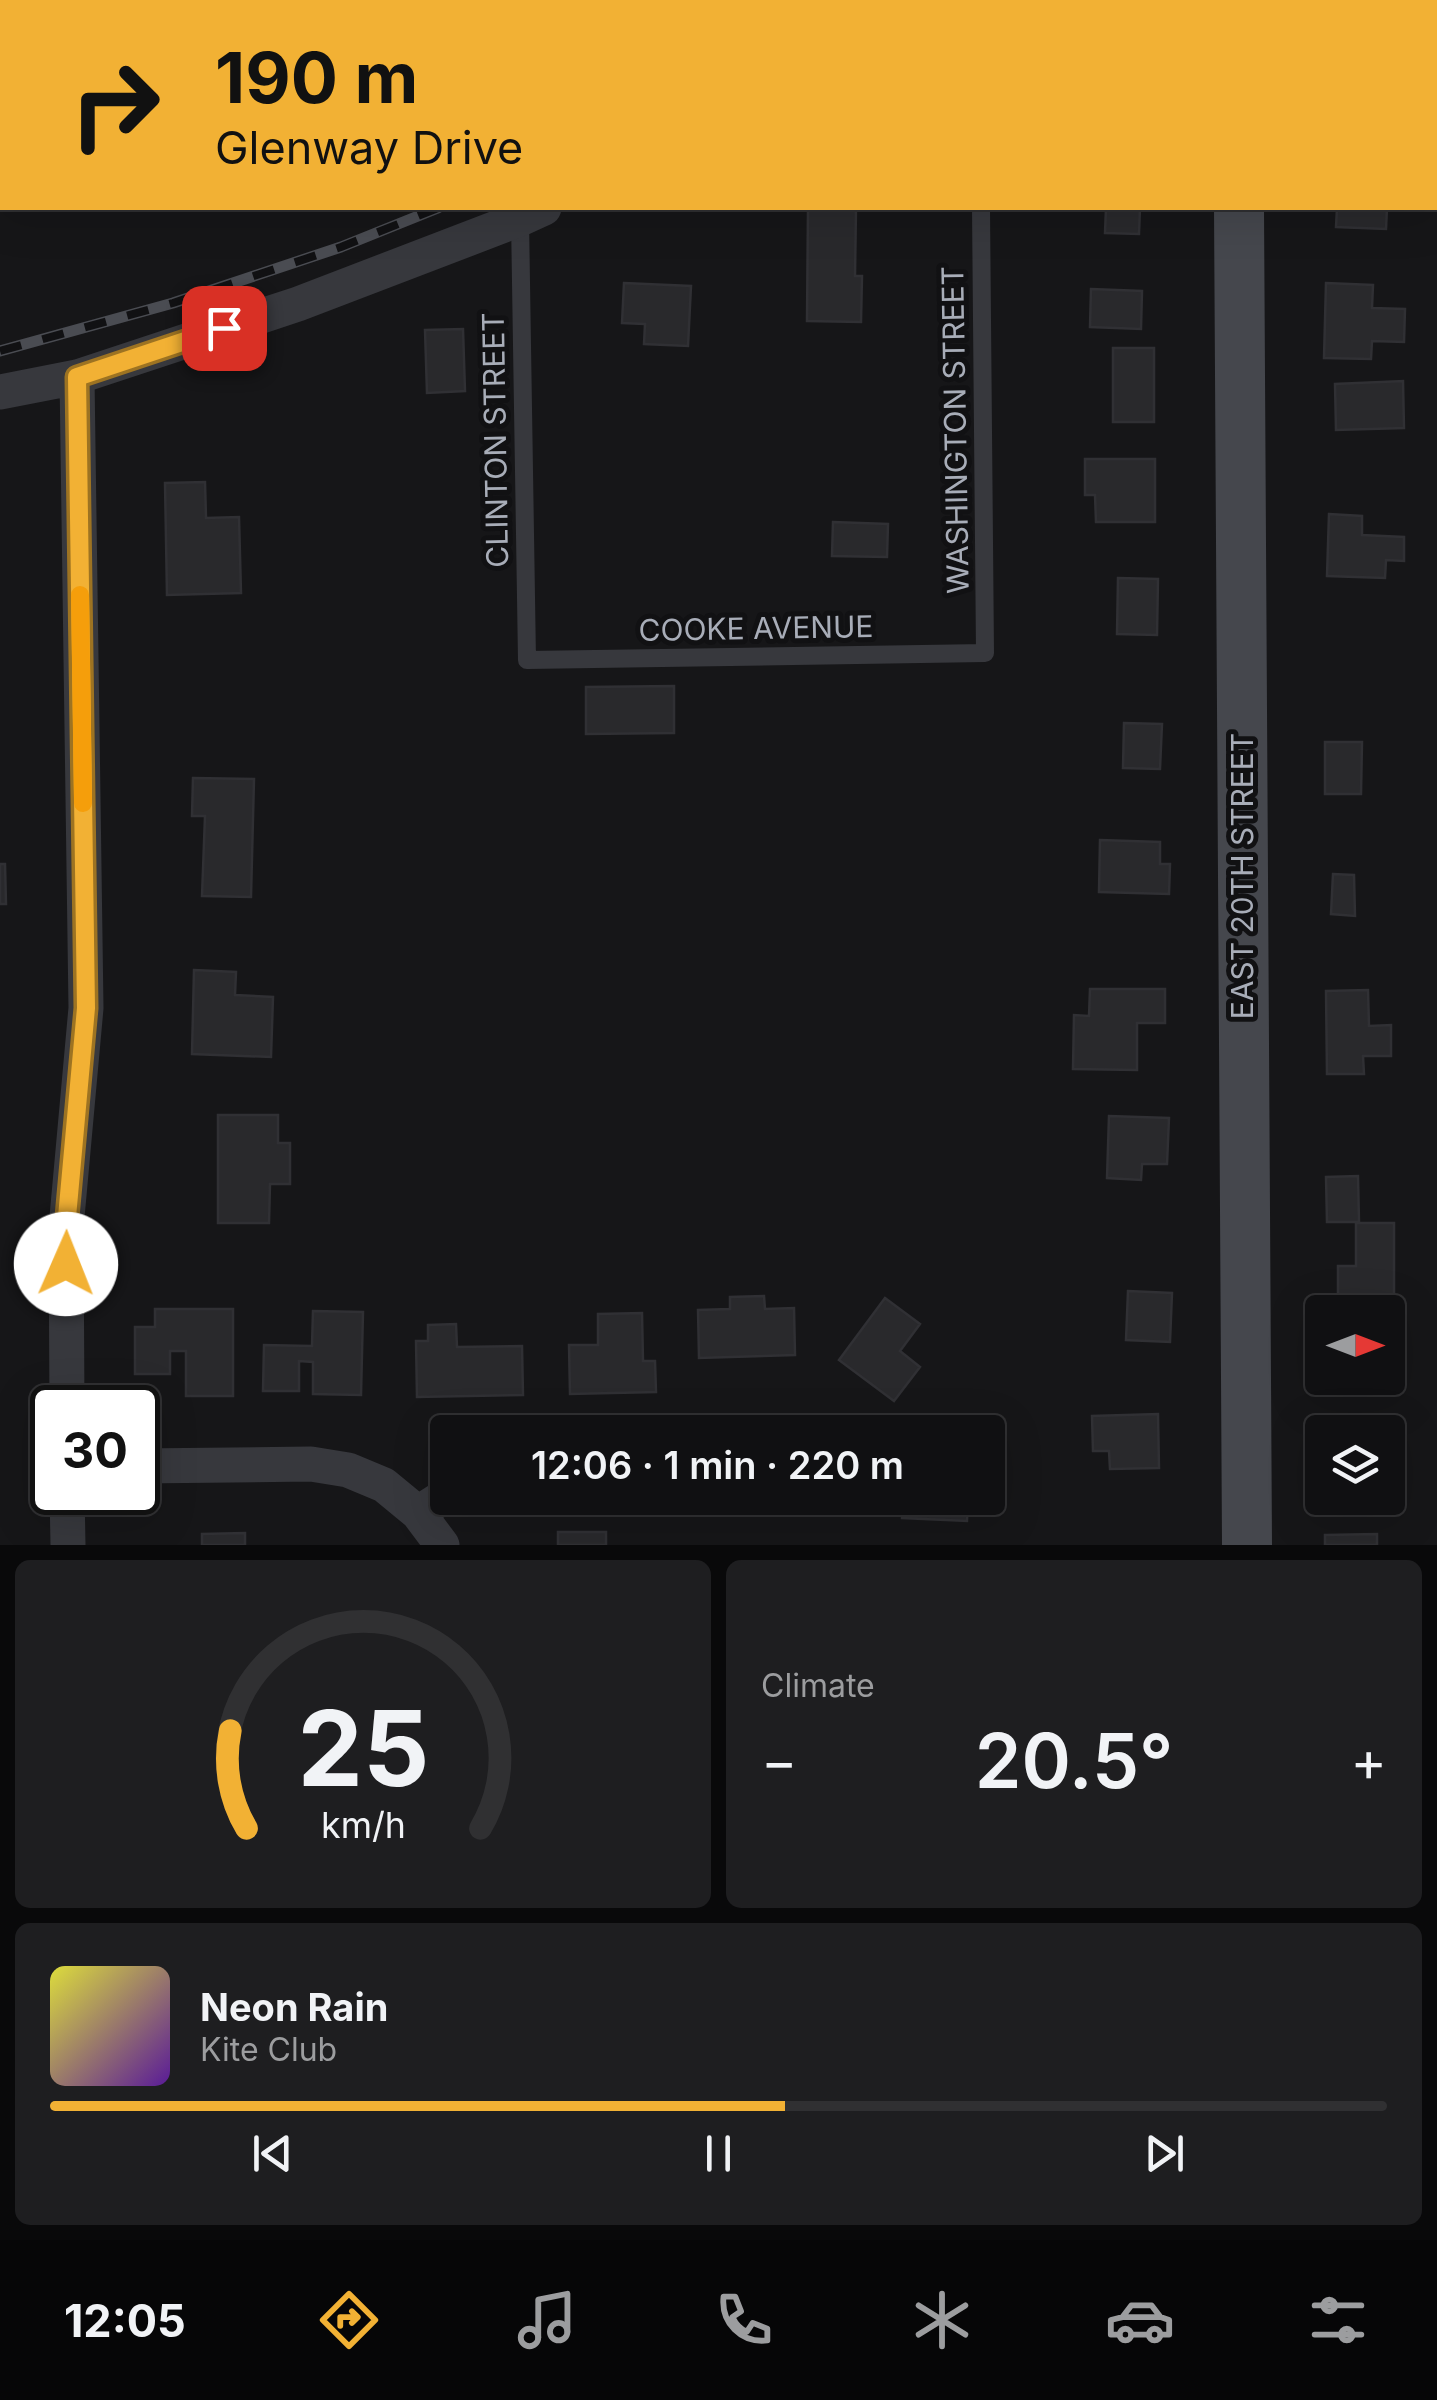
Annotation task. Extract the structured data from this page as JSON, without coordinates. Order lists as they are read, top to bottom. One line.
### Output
{"streets":{"street":["EAST 20TH STREET"],"lane":["WASHINGTON STREET","CLINTON STREET","COOKE AVENUE"]},"crossings":[["WASHINGTON STREET","COOKE AVENUE"],["CLINTON STREET","COOKE AVENUE"]],"north":"right","page":{"turn":["190 m","Glenway Drive"],"limit":"30","trip":"12:06 · 1 min · 220 m","tile":"Climate","heat":["−","20.5°","+"],"song":["Neon Rain","Kite Club"],"tabs":"12:05","gauge":["25","km/h"]}}
